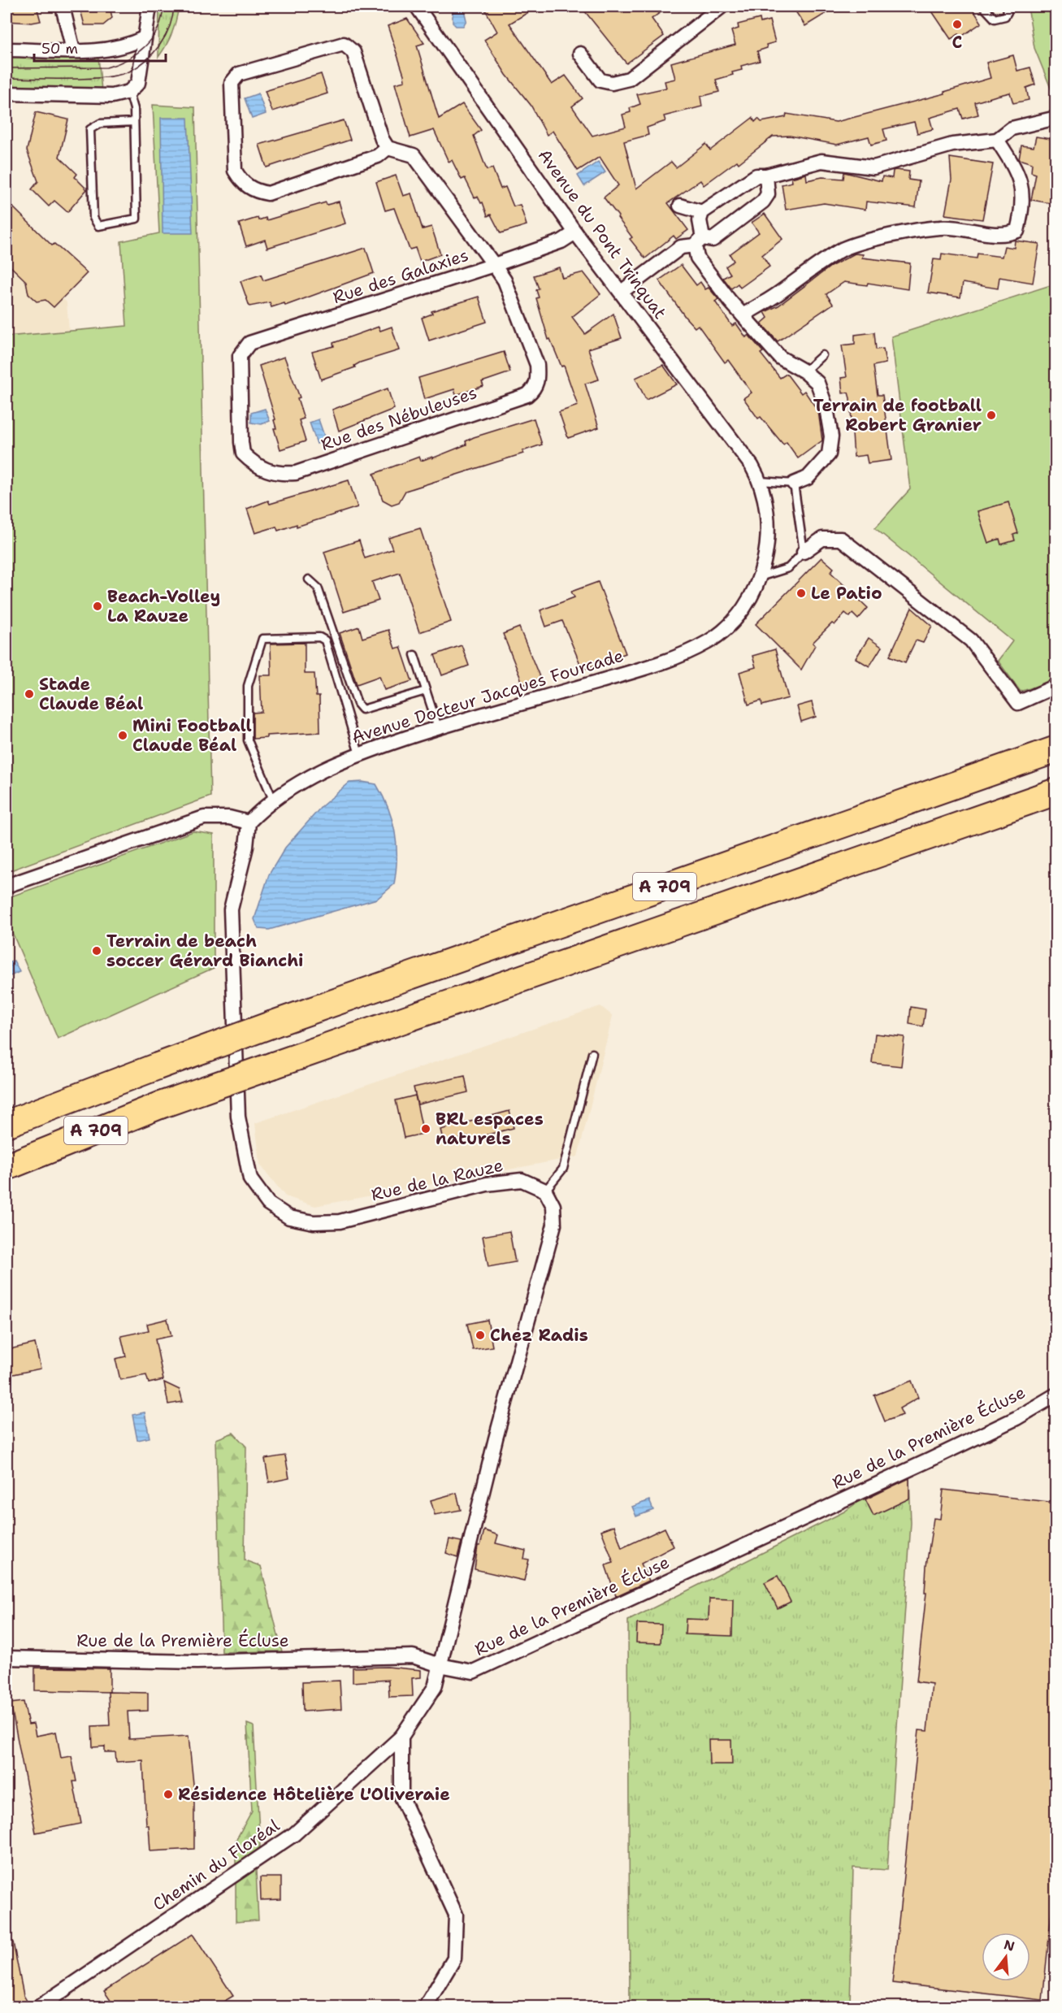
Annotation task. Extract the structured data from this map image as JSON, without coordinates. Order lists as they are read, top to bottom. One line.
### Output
{"streets":{"highway":["A 709"],"street":["Avenue du Pont Trinquat","Rue des Galaxies","Rue des Nébuleuses","Avenue Docteur Jacques Fourcade","Rue de la Rauze","Rue de la Première Écluse","Chemin du Floréal"]},"crossings":[["Avenue du Pont Trinquat","Rue des Galaxies"],["Avenue du Pont Trinquat","Avenue Docteur Jacques Fourcade"],["Rue des Galaxies","Rue des Nébuleuses"],["Avenue Docteur Jacques Fourcade","Rue de la Rauze"],["Rue de la Première Écluse","Chemin du Floréal"]],"places":["C","Terrain de football Robert Granier","Le Patio","Beach-Volley La Rauze","Stade Claude Béal","Mini Football Claude Béal","Terrain de beach soccer Gérard Bianchi","BRL espaces naturels","Chez Radis","Résidence Hôtelière L'Oliveraie"],"scale_bar":"50 m","north":"top"}
